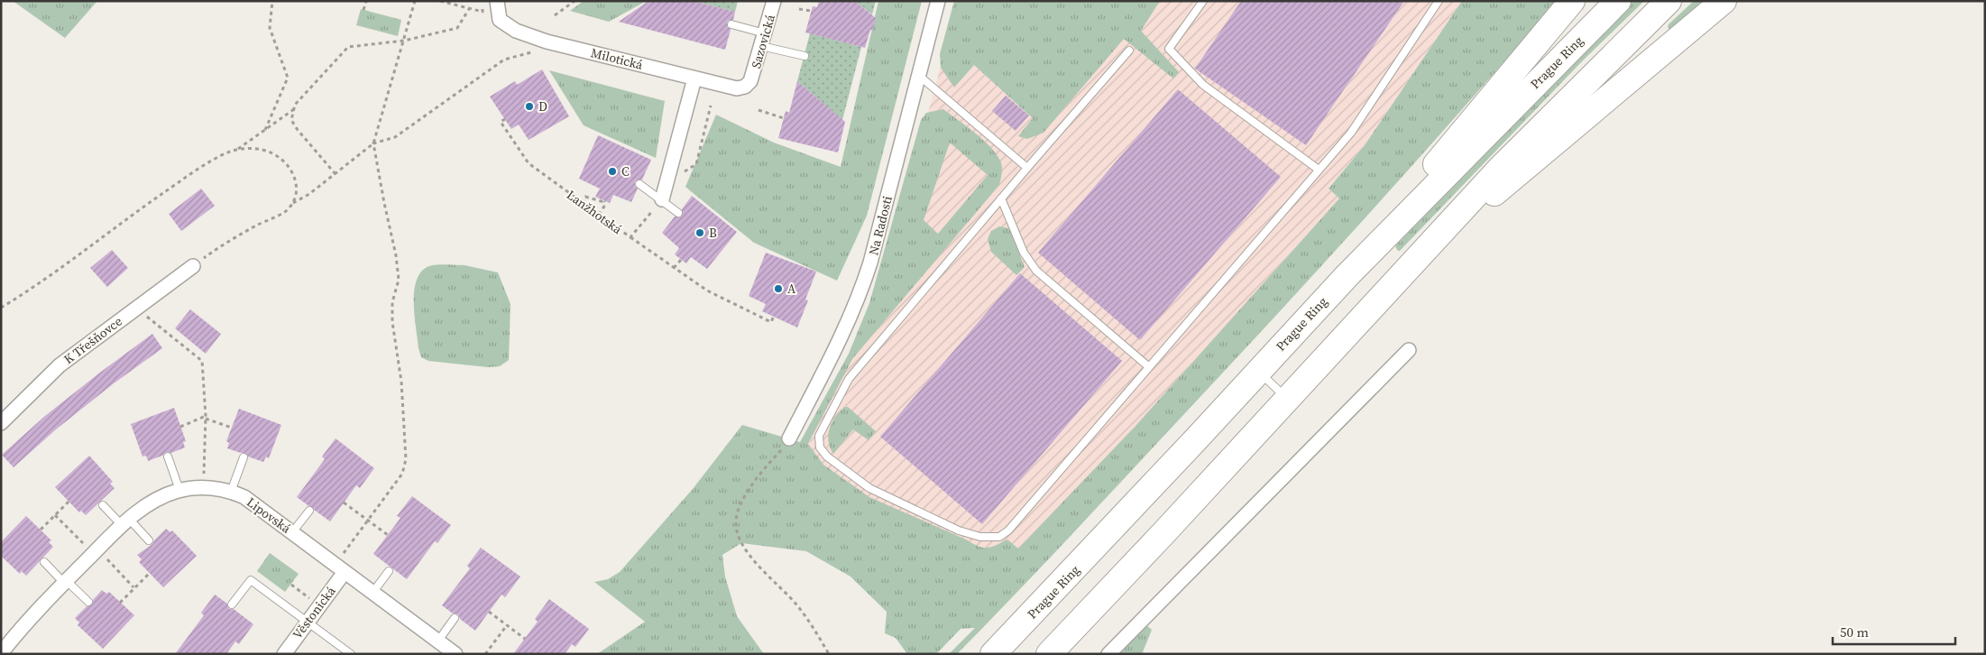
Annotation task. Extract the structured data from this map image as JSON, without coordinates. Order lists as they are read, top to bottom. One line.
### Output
{"streets":{"highway":["Prague Ring"],"street":["Sazovická","Milotická","Na Radosti","K Třešňovce","Lipovská","Věstonická"],"path":["Lanžhotská"]},"crossings":[["Sazovická","Milotická"],["Lipovská","Věstonická"]],"places":["D","C","B","A"],"scale_bar":"50 m"}
